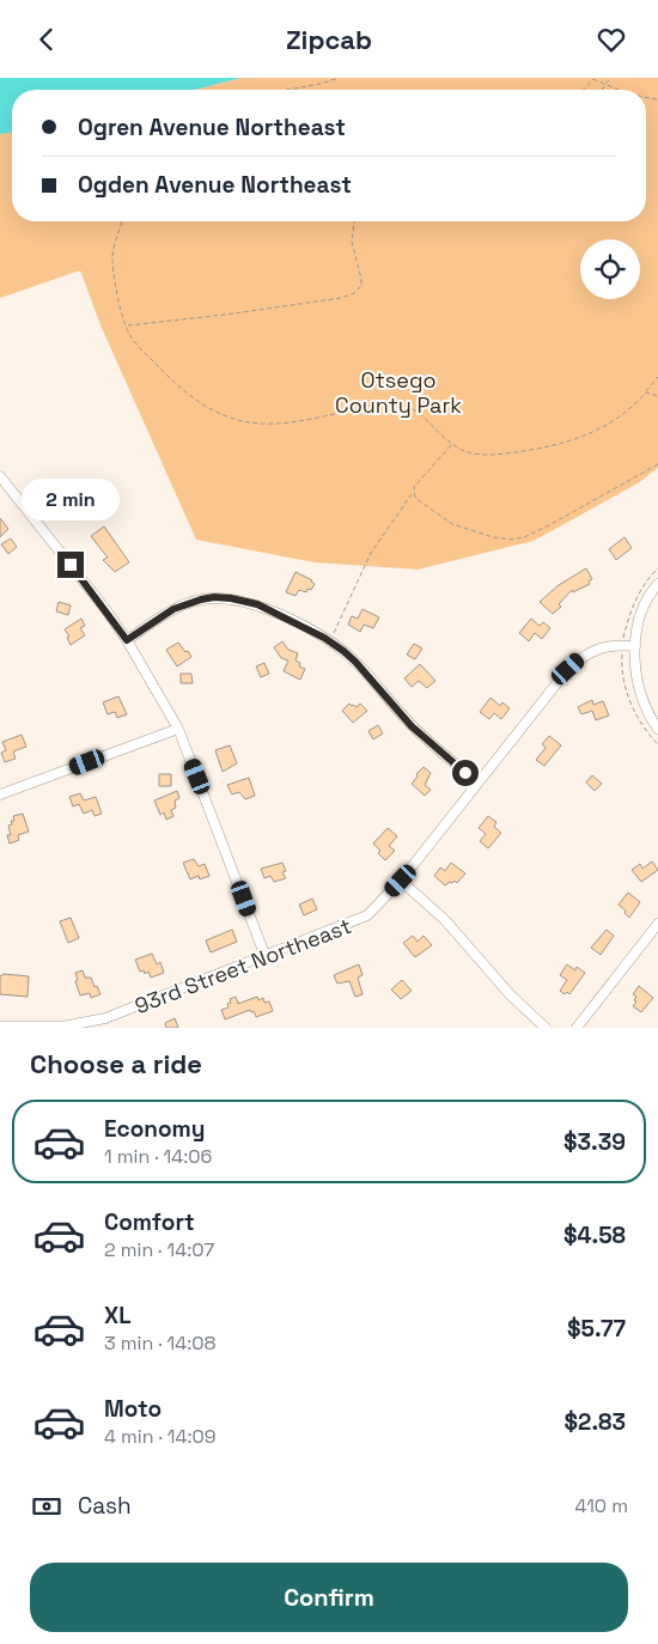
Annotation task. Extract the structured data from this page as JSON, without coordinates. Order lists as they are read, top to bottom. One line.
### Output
{"streets":{"street":["93rd Street Northeast"]},"parks":["Otsego County Park"],"page":{"header":"Zipcab","banner":["Ogren Avenue Northeast","Ogden Avenue Northeast"],"bubble":"2 min","heading":"Choose a ride","list":[{"name":"Economy","note":"1 min · 14:06","value":"$3.39"},{"name":"Comfort","note":"2 min · 14:07","value":"$4.58"},{"name":"XL","note":"3 min · 14:08","value":"$5.77"},{"name":"Moto","note":"4 min · 14:09","value":"$2.83"}],"pay":["Cash","410 m"],"buttons":"Confirm"}}
